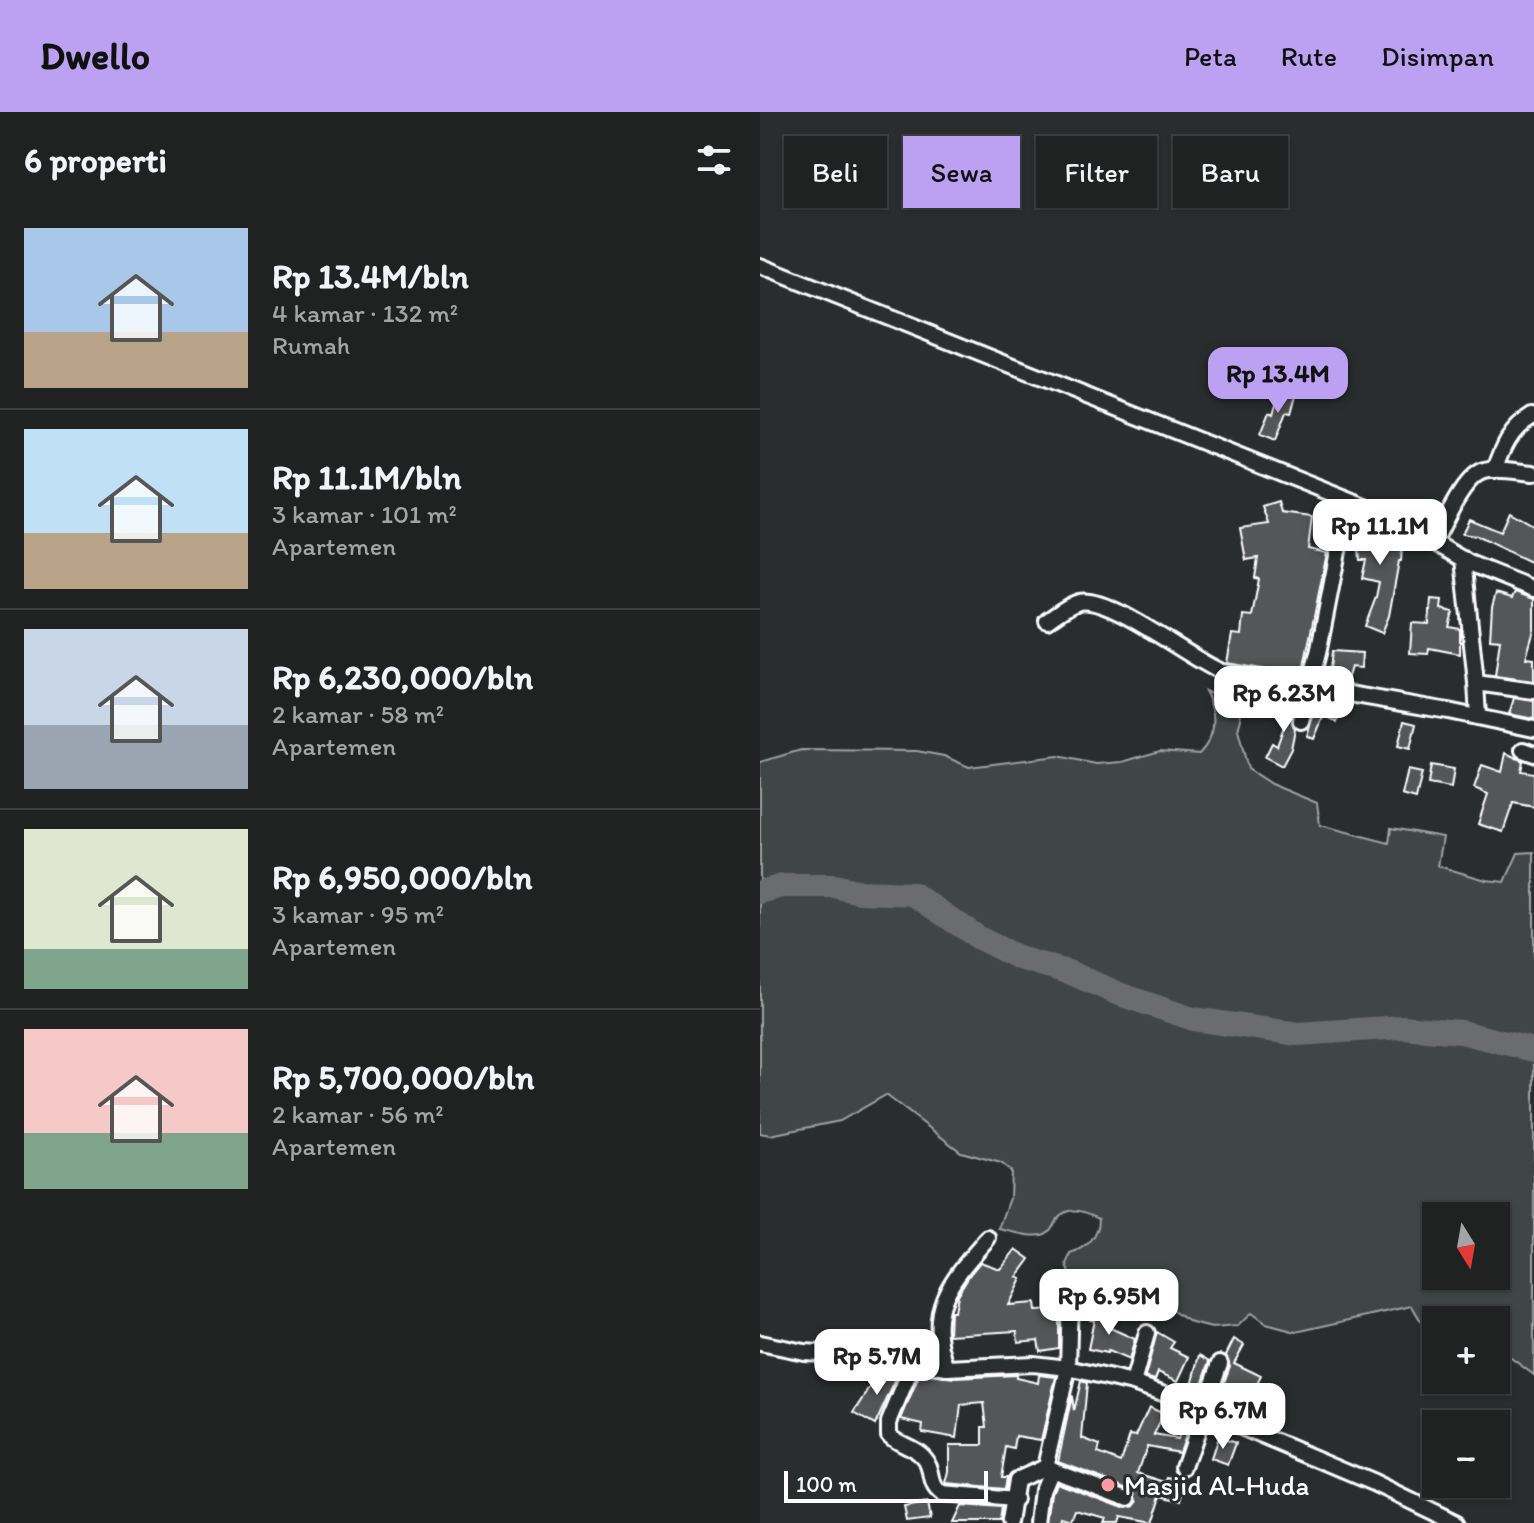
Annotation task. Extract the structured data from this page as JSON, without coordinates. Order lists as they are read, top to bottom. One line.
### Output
{"places":["Masjid Al-Huda"],"scale_bar":"100 m","north":"bottom","page":{"header":"Dwello","nav":["Peta","Rute","Disimpan"],"heading":"6 properti","chip":["Beli","Sewa","Filter","Baru"],"list":[{"name":"Rp 13.4M/bln","note":"4 kamar · 132 m² · Rumah"},{"name":"Rp 11.1M/bln","note":"3 kamar · 101 m² · Apartemen"},{"name":"Rp 6,230,000/bln","note":"2 kamar · 58 m² · Apartemen"},{"name":"Rp 6,950,000/bln","note":"3 kamar · 95 m² · Apartemen"},{"name":"Rp 5,700,000/bln","note":"2 kamar · 56 m² · Apartemen"}],"price":["Rp 13.4M","Rp 11.1M","Rp 6.23M","Rp 6.95M","Rp 5.7M","Rp 6.7M"],"map_buttons":["+","−"],"scale":"100 m"}}
